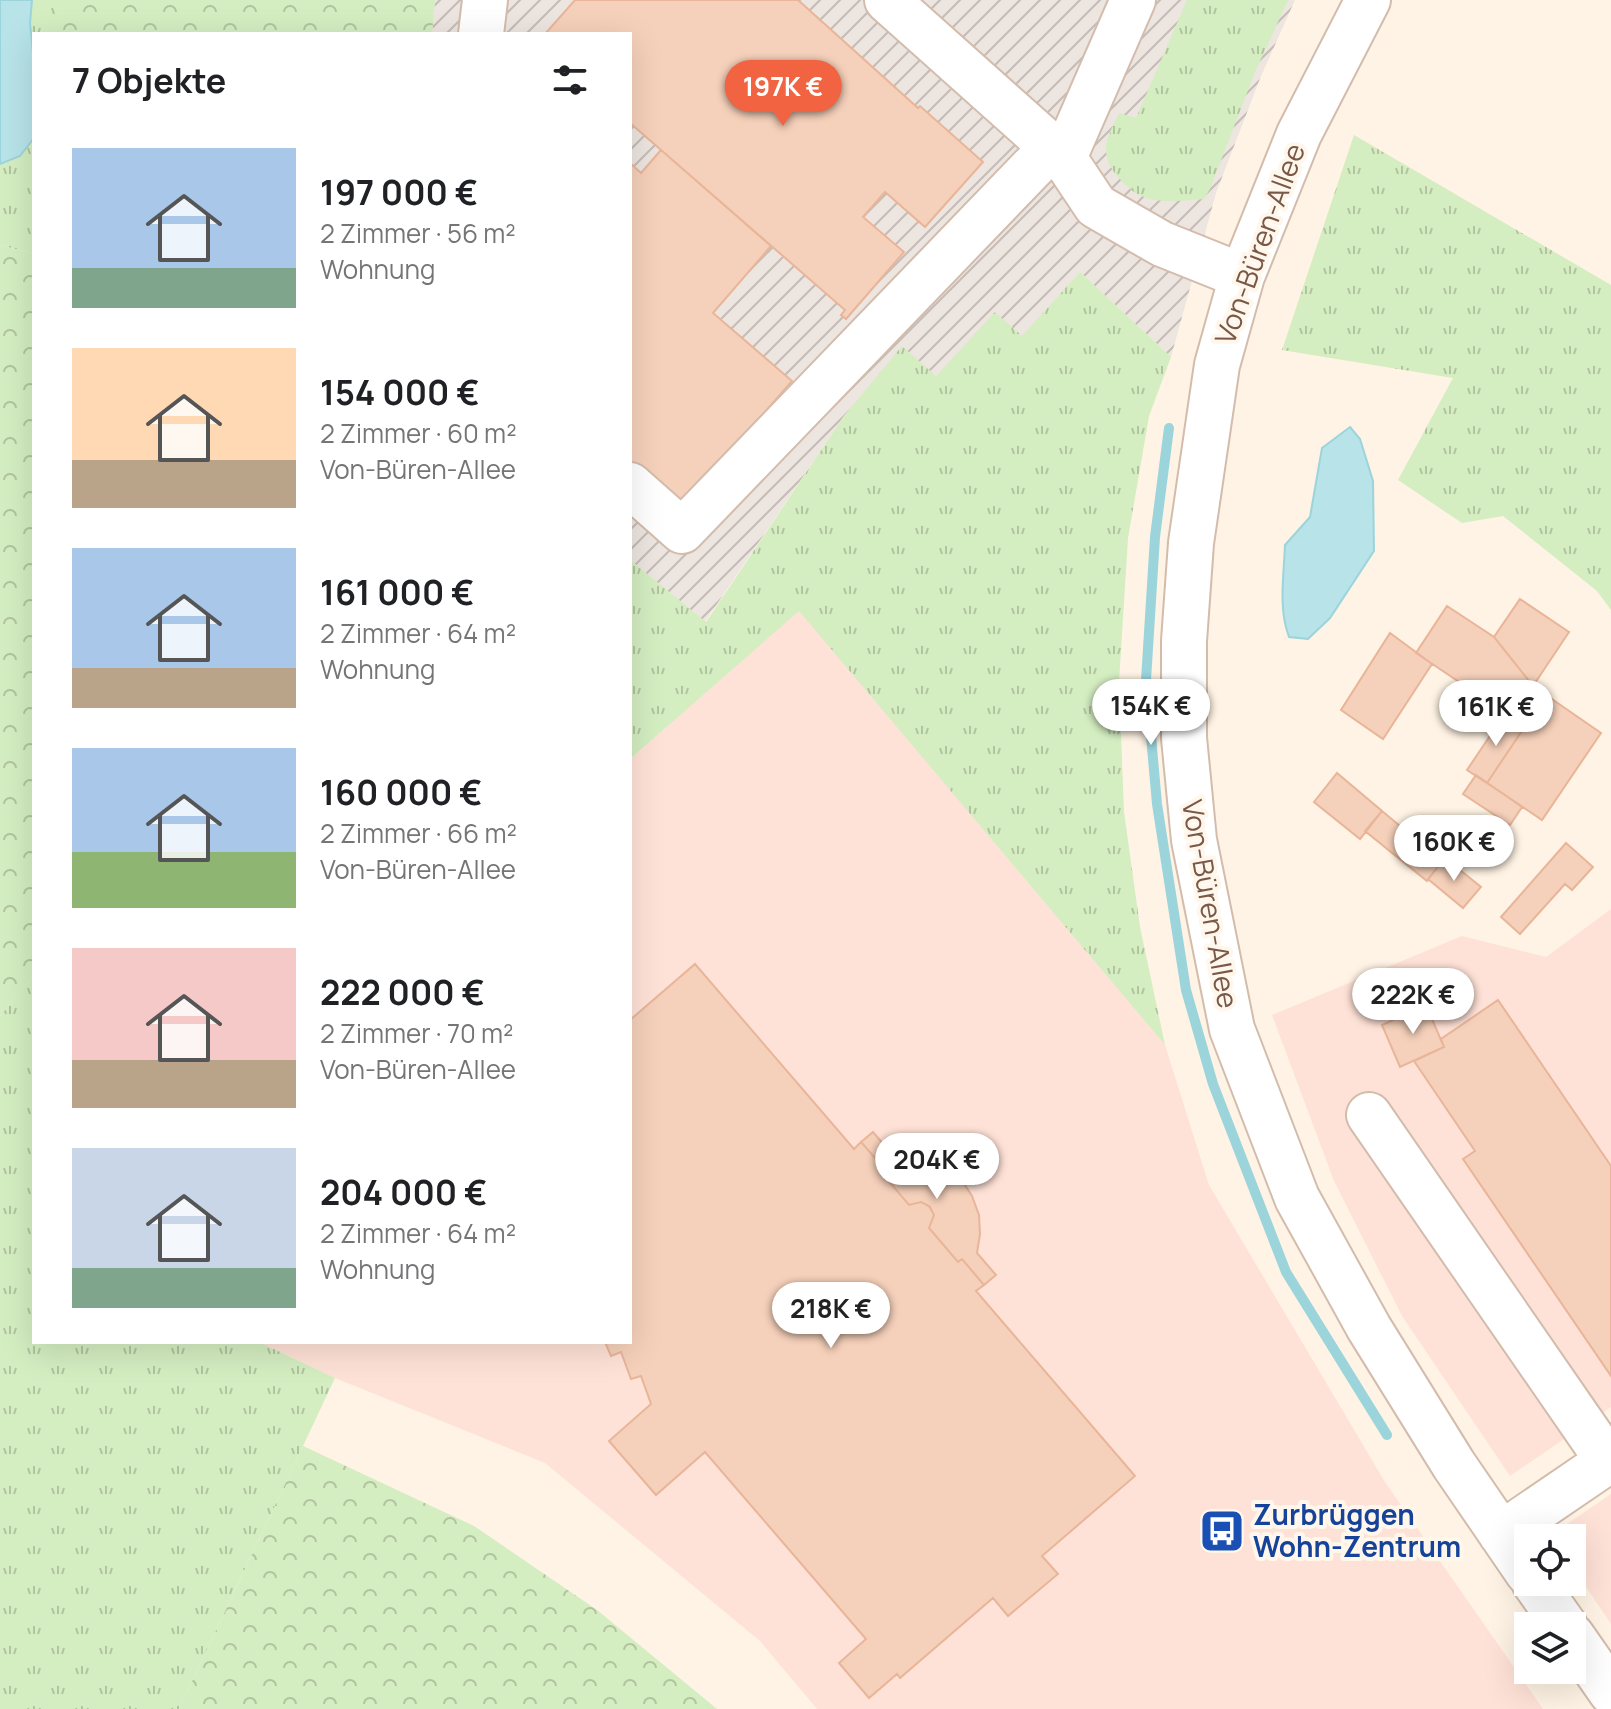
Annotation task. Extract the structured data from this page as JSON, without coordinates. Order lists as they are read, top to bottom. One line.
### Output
{"streets":{"street":["Von-Büren-Allee"]},"places":{"bus stop":["Zurbrüggen Wohn-Zentrum"]},"page":{"heading":"7 Objekte","price":["197K €","154K €","161K €","160K €","222K €","204K €","218K €"],"list":[{"name":"197 000 €","note":"2 Zimmer · 56 m² · Wohnung"},{"name":"154 000 €","note":"2 Zimmer · 60 m² · Von-Büren-Allee"},{"name":"161 000 €","note":"2 Zimmer · 64 m² · Wohnung"},{"name":"160 000 €","note":"2 Zimmer · 66 m² · Von-Büren-Allee"},{"name":"222 000 €","note":"2 Zimmer · 70 m² · Von-Büren-Allee"},{"name":"204 000 €","note":"2 Zimmer · 64 m² · Wohnung"}]}}
